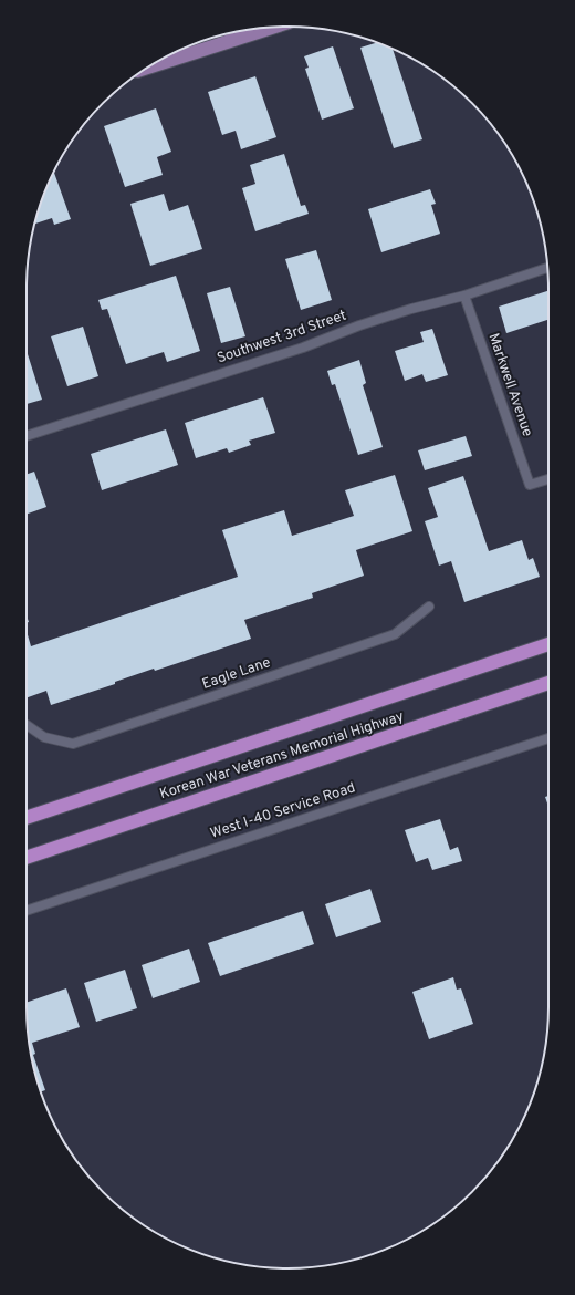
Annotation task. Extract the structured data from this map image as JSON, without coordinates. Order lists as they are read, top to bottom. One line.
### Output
{"streets":{"highway":["Korean War Veterans Memorial Highway"],"street":["Southwest 3rd Street","Markwell Avenue","Eagle Lane","West I-40 Service Road"]},"crossings":[["Southwest 3rd Street","Markwell Avenue"]]}
